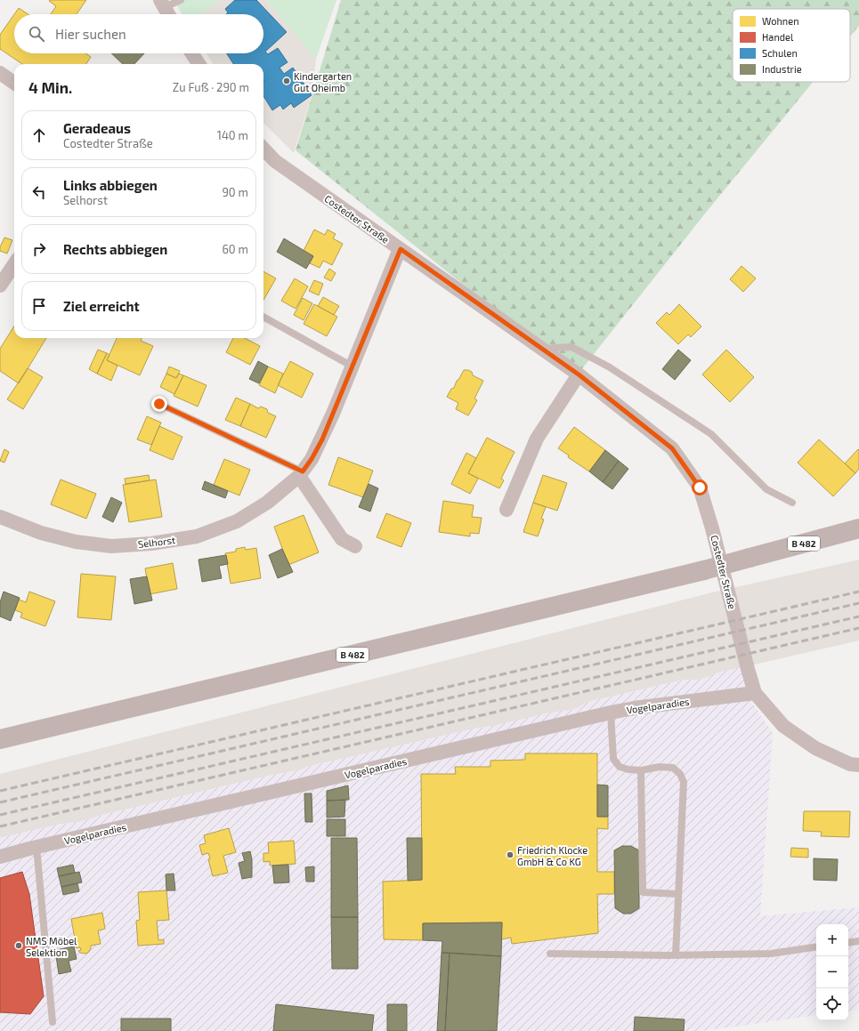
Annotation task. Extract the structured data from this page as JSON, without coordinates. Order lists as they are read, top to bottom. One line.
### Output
{"streets":{"main road":["B 482"],"street":["Costedter Straße","Selhorst","Vogelparadies"]},"crossings":[["Costedter Straße","Selhorst"],["Costedter Straße","Vogelparadies"]],"places":["Kindergarten Gut Oheimb","Friedrich Klocke GmbH & Co KG","NMS Möbel Selektion"],"legend":["Wohnen","Handel","Schulen","Industrie"],"page":{"search":"Hier suchen","heading":["4 Min.","Zu Fuß · 290 m"],"list":[["Geradeaus","Costedter Straße","140 m"],["Links abbiegen","Selhorst","90 m"],["Rechts abbiegen","60 m"],"Ziel erreicht"],"map_buttons":["+","−"]}}
